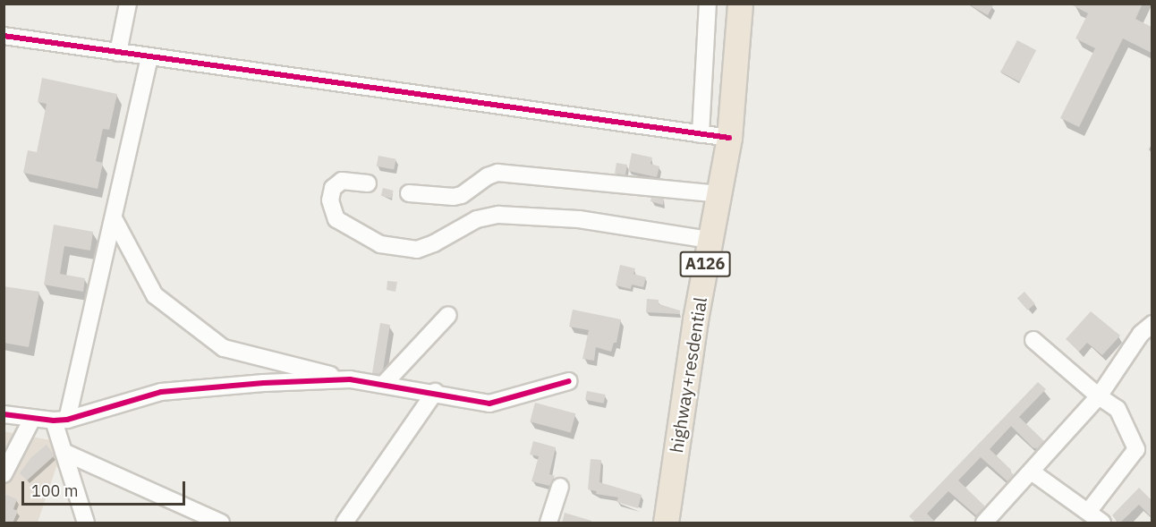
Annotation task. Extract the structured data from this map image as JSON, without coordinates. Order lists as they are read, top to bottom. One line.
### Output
{"streets":{"highway":["A126","highway+resdential"]},"scale_bar":"100 m"}
